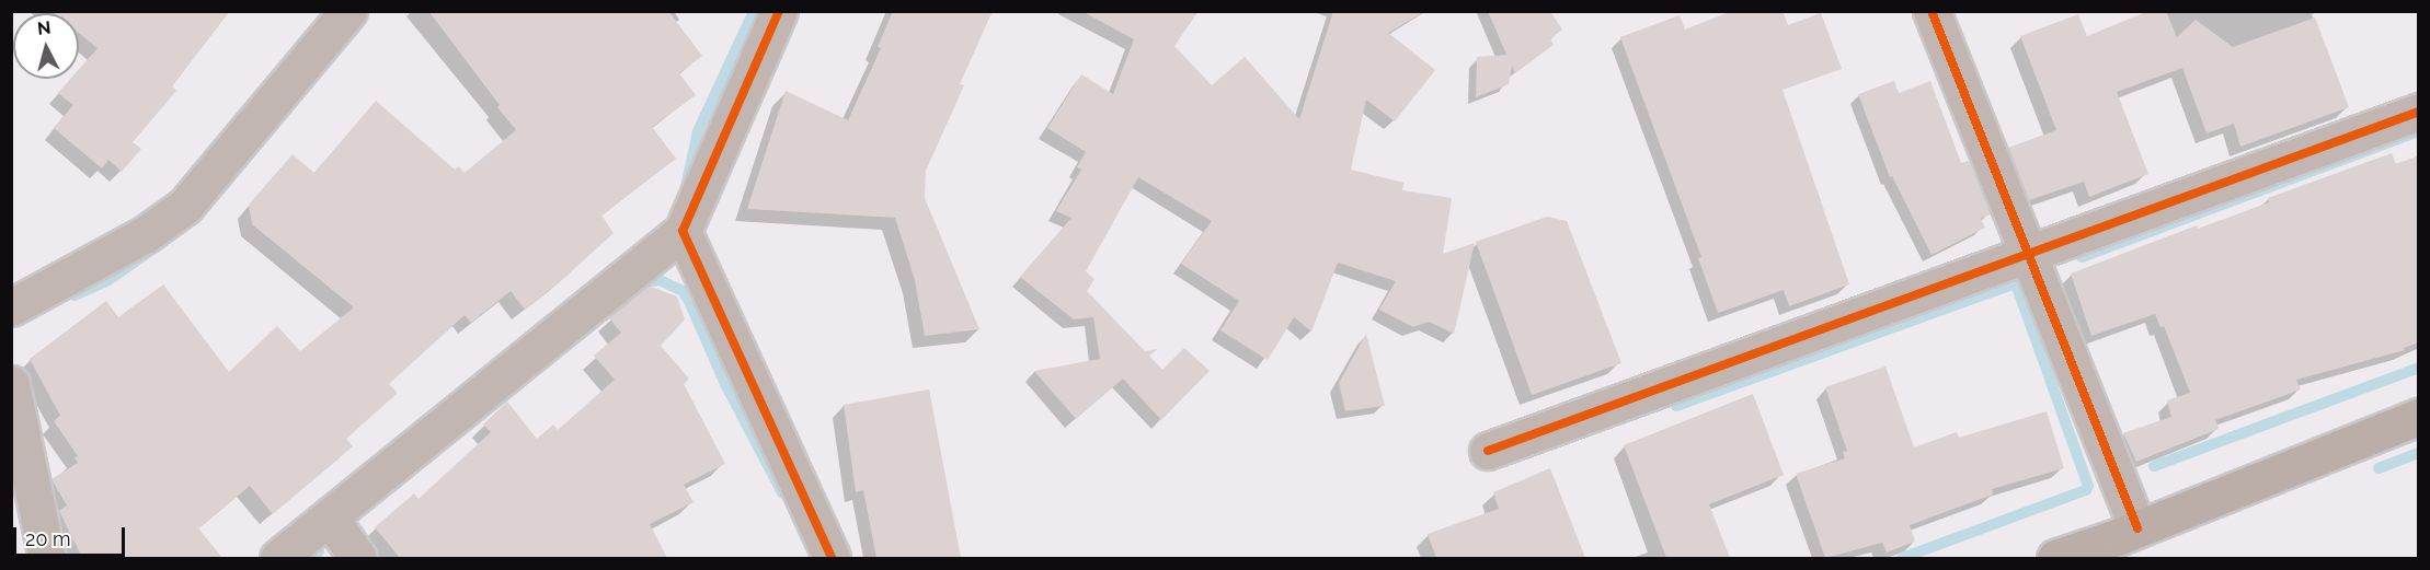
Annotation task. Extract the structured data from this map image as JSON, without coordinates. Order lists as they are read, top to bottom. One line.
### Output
{"scale_bar":"20 m","north":"top"}
